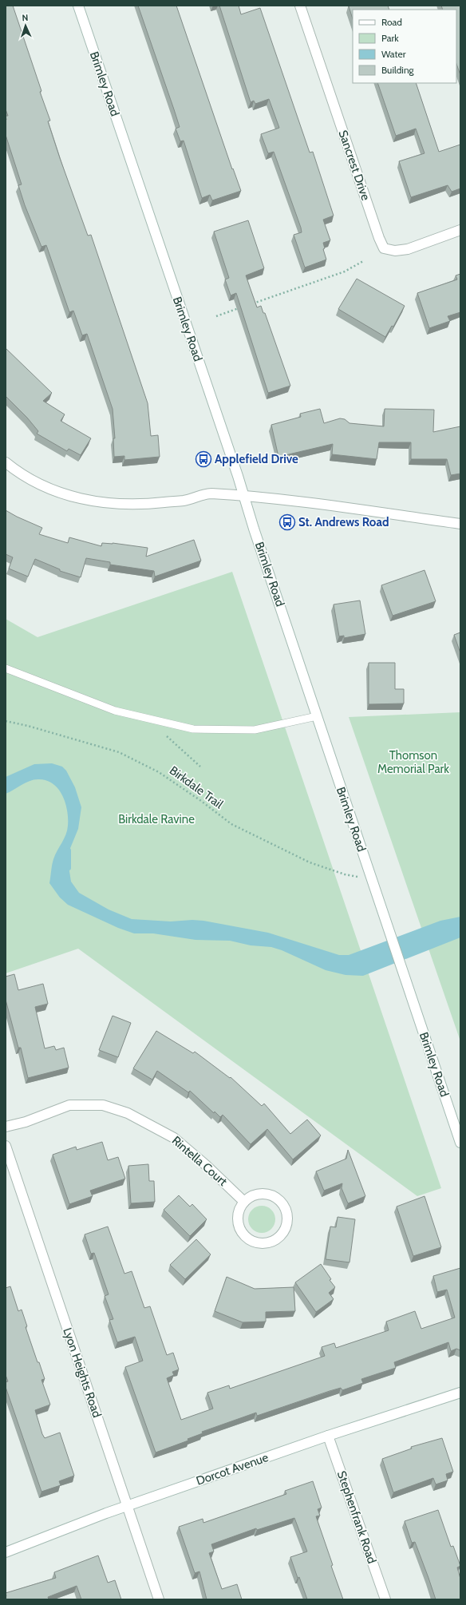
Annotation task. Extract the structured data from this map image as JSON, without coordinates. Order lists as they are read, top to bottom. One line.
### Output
{"streets":{"street":["Brimley Road","Sancrest Drive","Rintella Court","Lyon Heights Road","Dorcot Avenue","Stephenfrank Road"],"path":["Birkdale Trail"]},"crossings":[["Brimley Road","Birkdale Trail"],["Lyon Heights Road","Dorcot Avenue"],["Dorcot Avenue","Stephenfrank Road"]],"parks":["Thomson Memorial Park","Birkdale Ravine"],"places":{"bus stop":["Applefield Drive","St. Andrews Road"]},"legend":["Road","Park","Water","Building"],"north":"top"}
